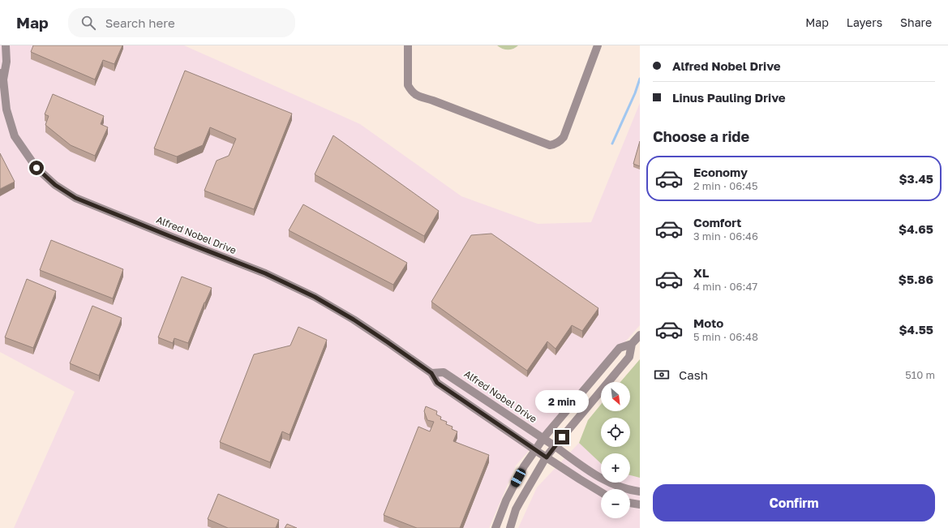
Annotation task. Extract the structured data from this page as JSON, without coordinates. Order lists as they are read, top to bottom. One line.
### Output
{"streets":{"street":["Alfred Nobel Drive"]},"north":"bottom right","page":{"header":"Map","search":"Search here","nav":["Map","Layers","Share"],"banner":["Alfred Nobel Drive","Linus Pauling Drive"],"heading":"Choose a ride","list":[{"name":"Economy","note":"2 min · 06:45","value":"$3.45"},{"name":"Comfort","note":"3 min · 06:46","value":"$4.65"},{"name":"XL","note":"4 min · 06:47","value":"$5.86"},{"name":"Moto","note":"5 min · 06:48","value":"$4.55"}],"pay":["Cash","510 m"],"map_buttons":["+","−"],"bubble":"2 min","buttons":"Confirm"}}
